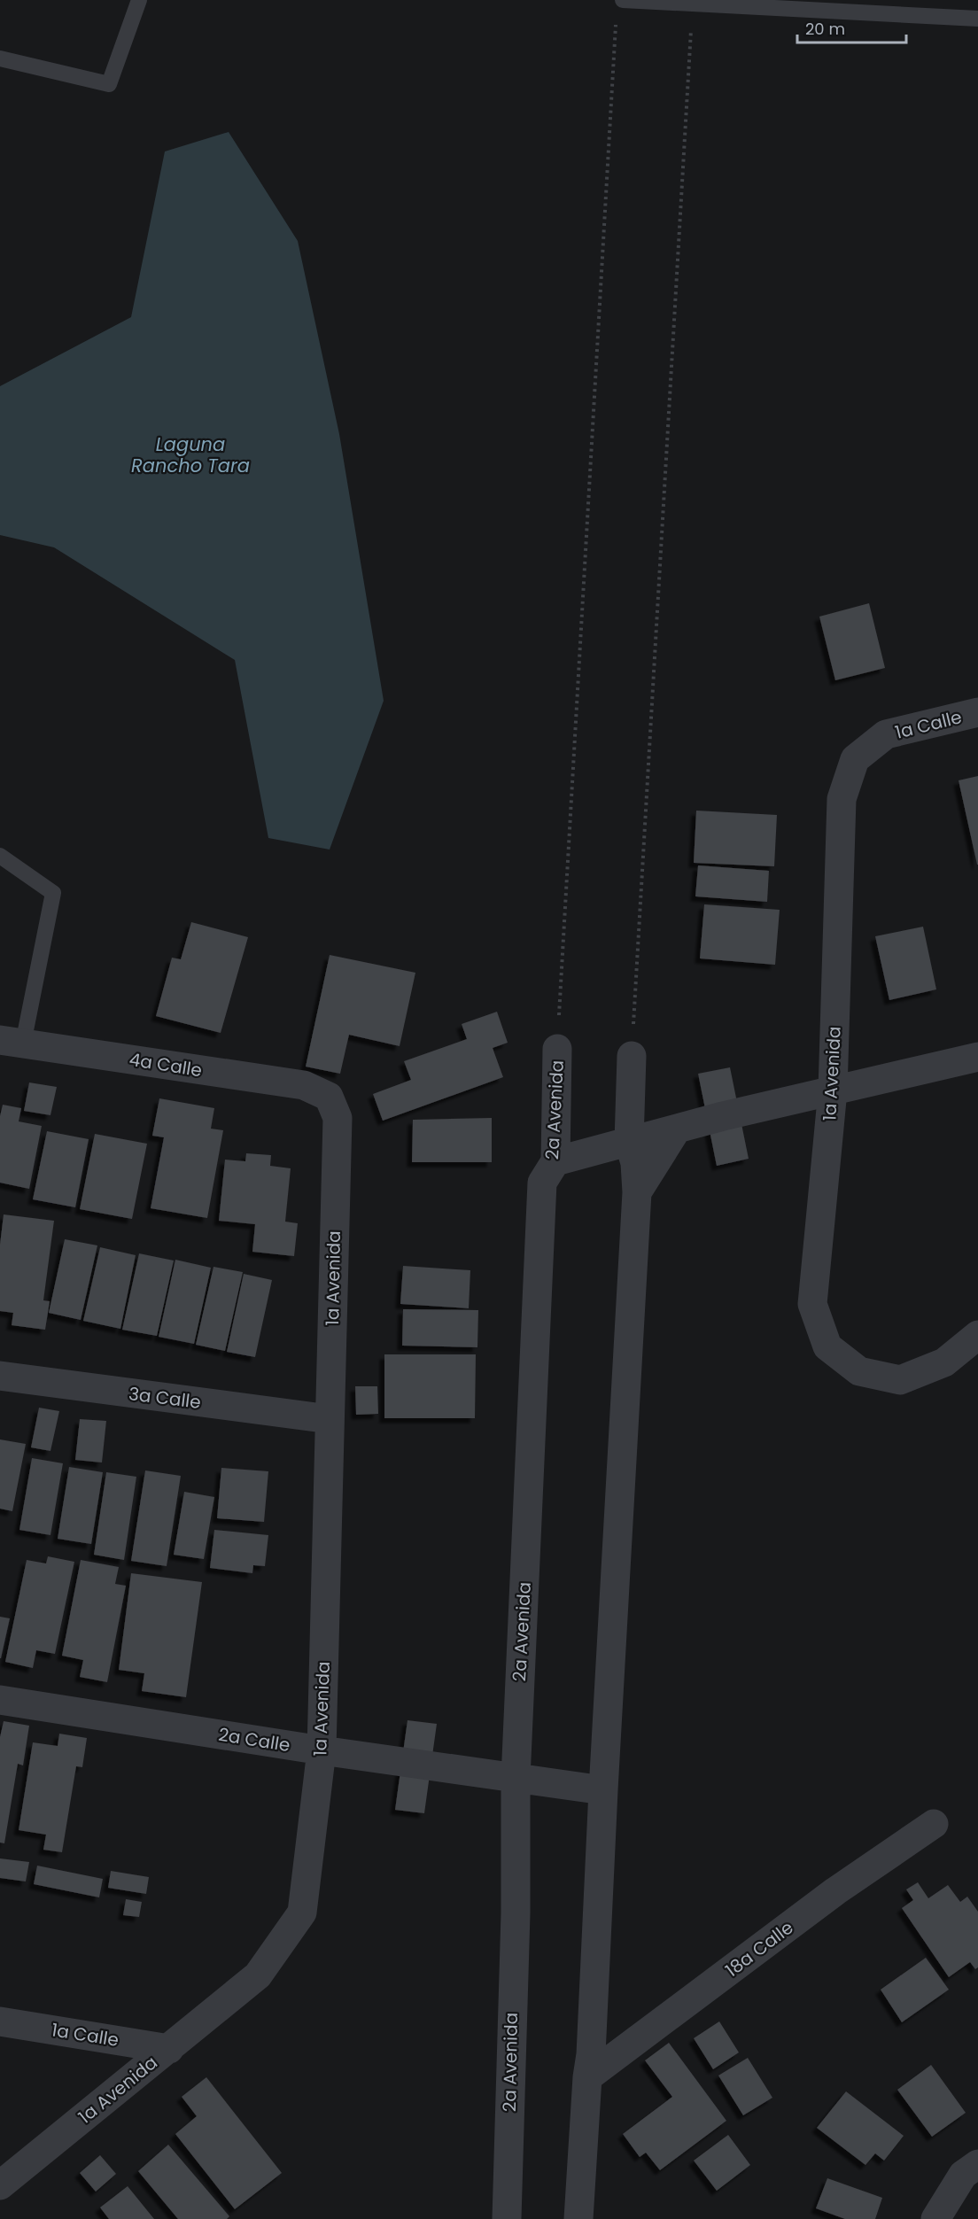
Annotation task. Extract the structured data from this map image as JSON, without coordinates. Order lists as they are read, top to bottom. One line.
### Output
{"streets":{"street":["1a Calle","4a Calle","1a Avenida","2a Avenida","3a Calle","2a Calle","18a Calle"]},"crossings":[["1a Calle","1a Avenida"],["4a Calle","1a Avenida"],["1a Avenida","3a Calle"],["1a Avenida","2a Calle"],["2a Avenida","2a Calle"]],"water":["Laguna Rancho Tara"],"scale_bar":"20 m"}
